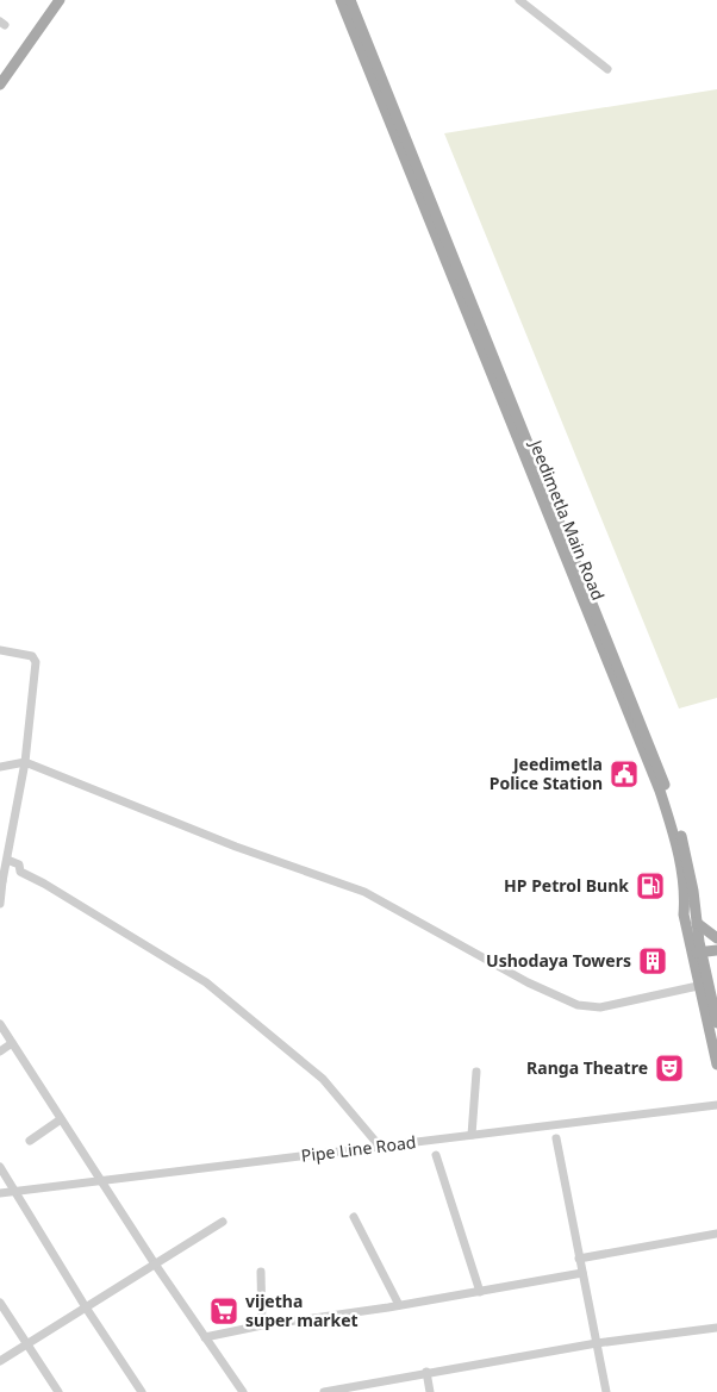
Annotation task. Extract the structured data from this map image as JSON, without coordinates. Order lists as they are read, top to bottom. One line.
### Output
{"streets":{"main road":["Jeedimetla Main Road"],"street":["Pipe Line Road"]},"places":{"public building":["Jeedimetla Police Station"],"fuel station":["HP Petrol Bunk"],"building":["Ushodaya Towers"],"theatre":["Ranga Theatre"],"supermarket":["vijetha super market"]}}
